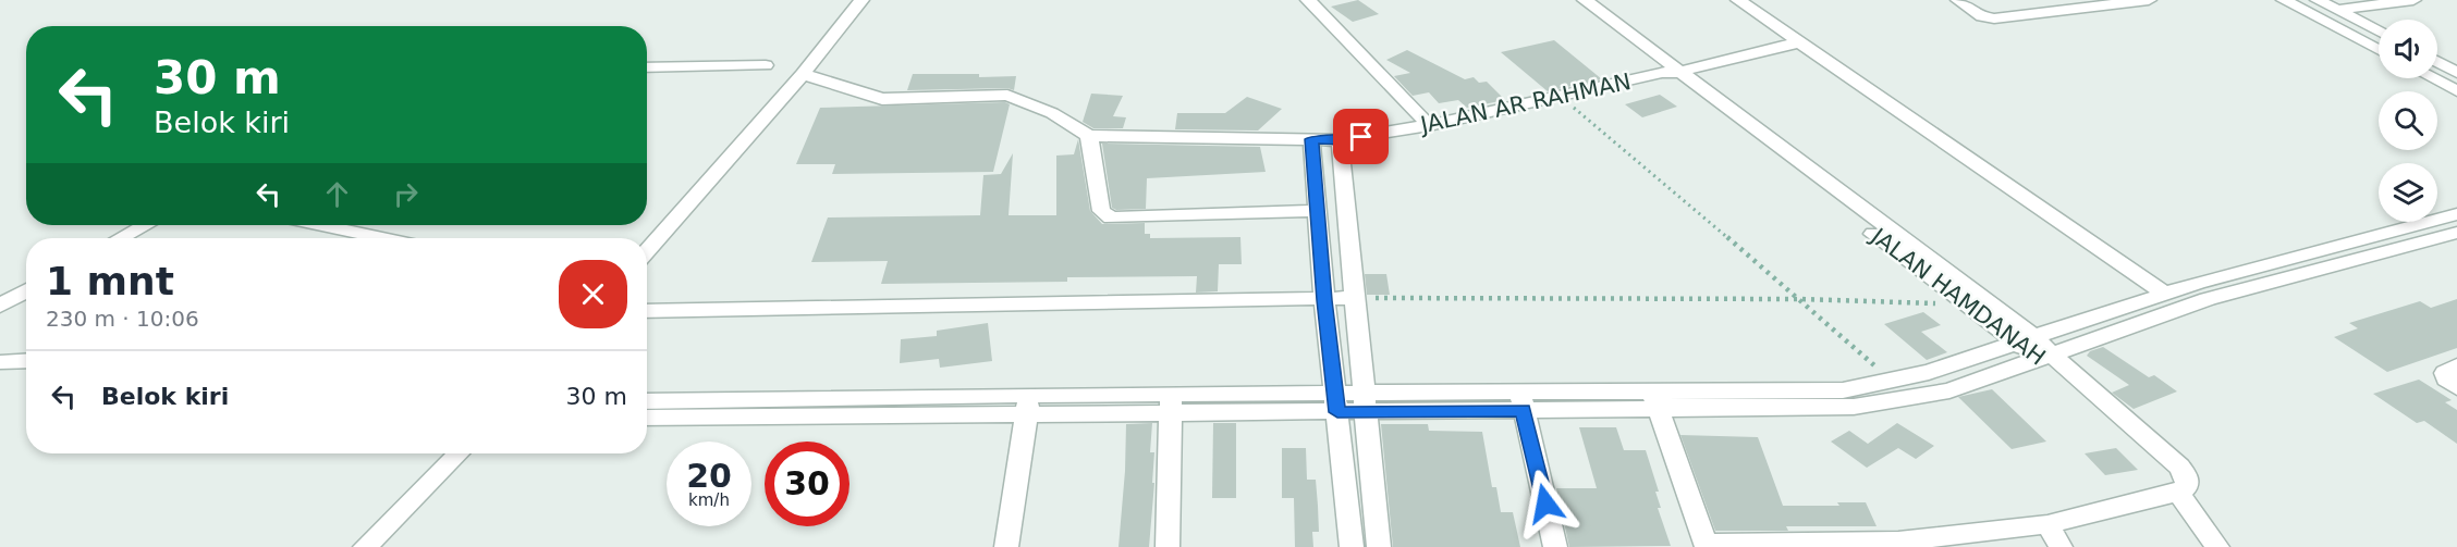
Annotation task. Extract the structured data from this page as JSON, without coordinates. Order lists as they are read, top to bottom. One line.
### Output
{"streets":{"street":["JALAN AR RAHMAN","JALAN HAMDANAH"]},"crossings":[["JALAN AR RAHMAN","JALAN HAMDANAH"]],"page":{"turn":["30 m","Belok kiri"],"heading":["1 mnt","230 m · 10:06"],"list":[{"name":"Belok kiri","value":"30 m"}],"speed":"20 km/h","limit":"30"}}
